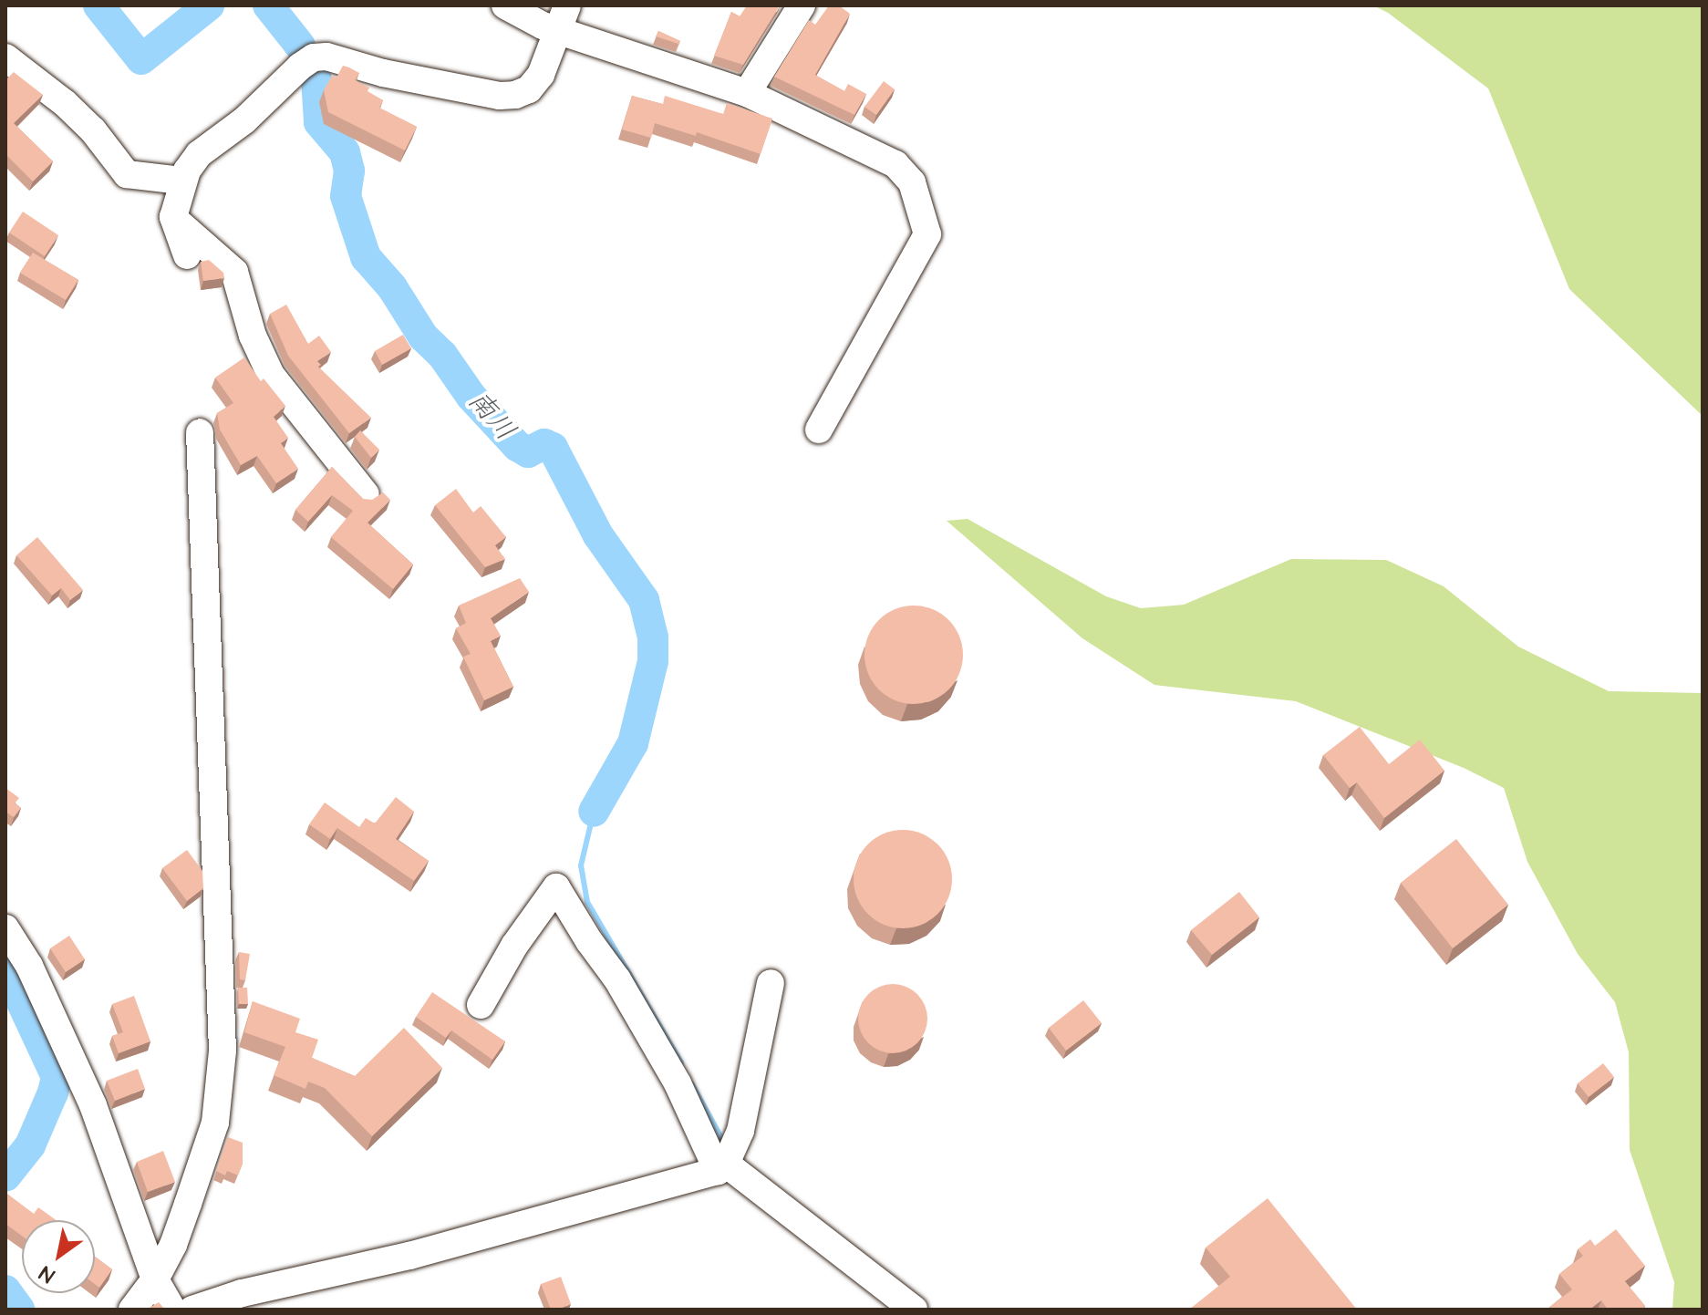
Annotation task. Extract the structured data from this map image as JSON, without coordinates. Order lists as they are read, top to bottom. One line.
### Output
{"water":["南川"],"north":"bottom left"}
